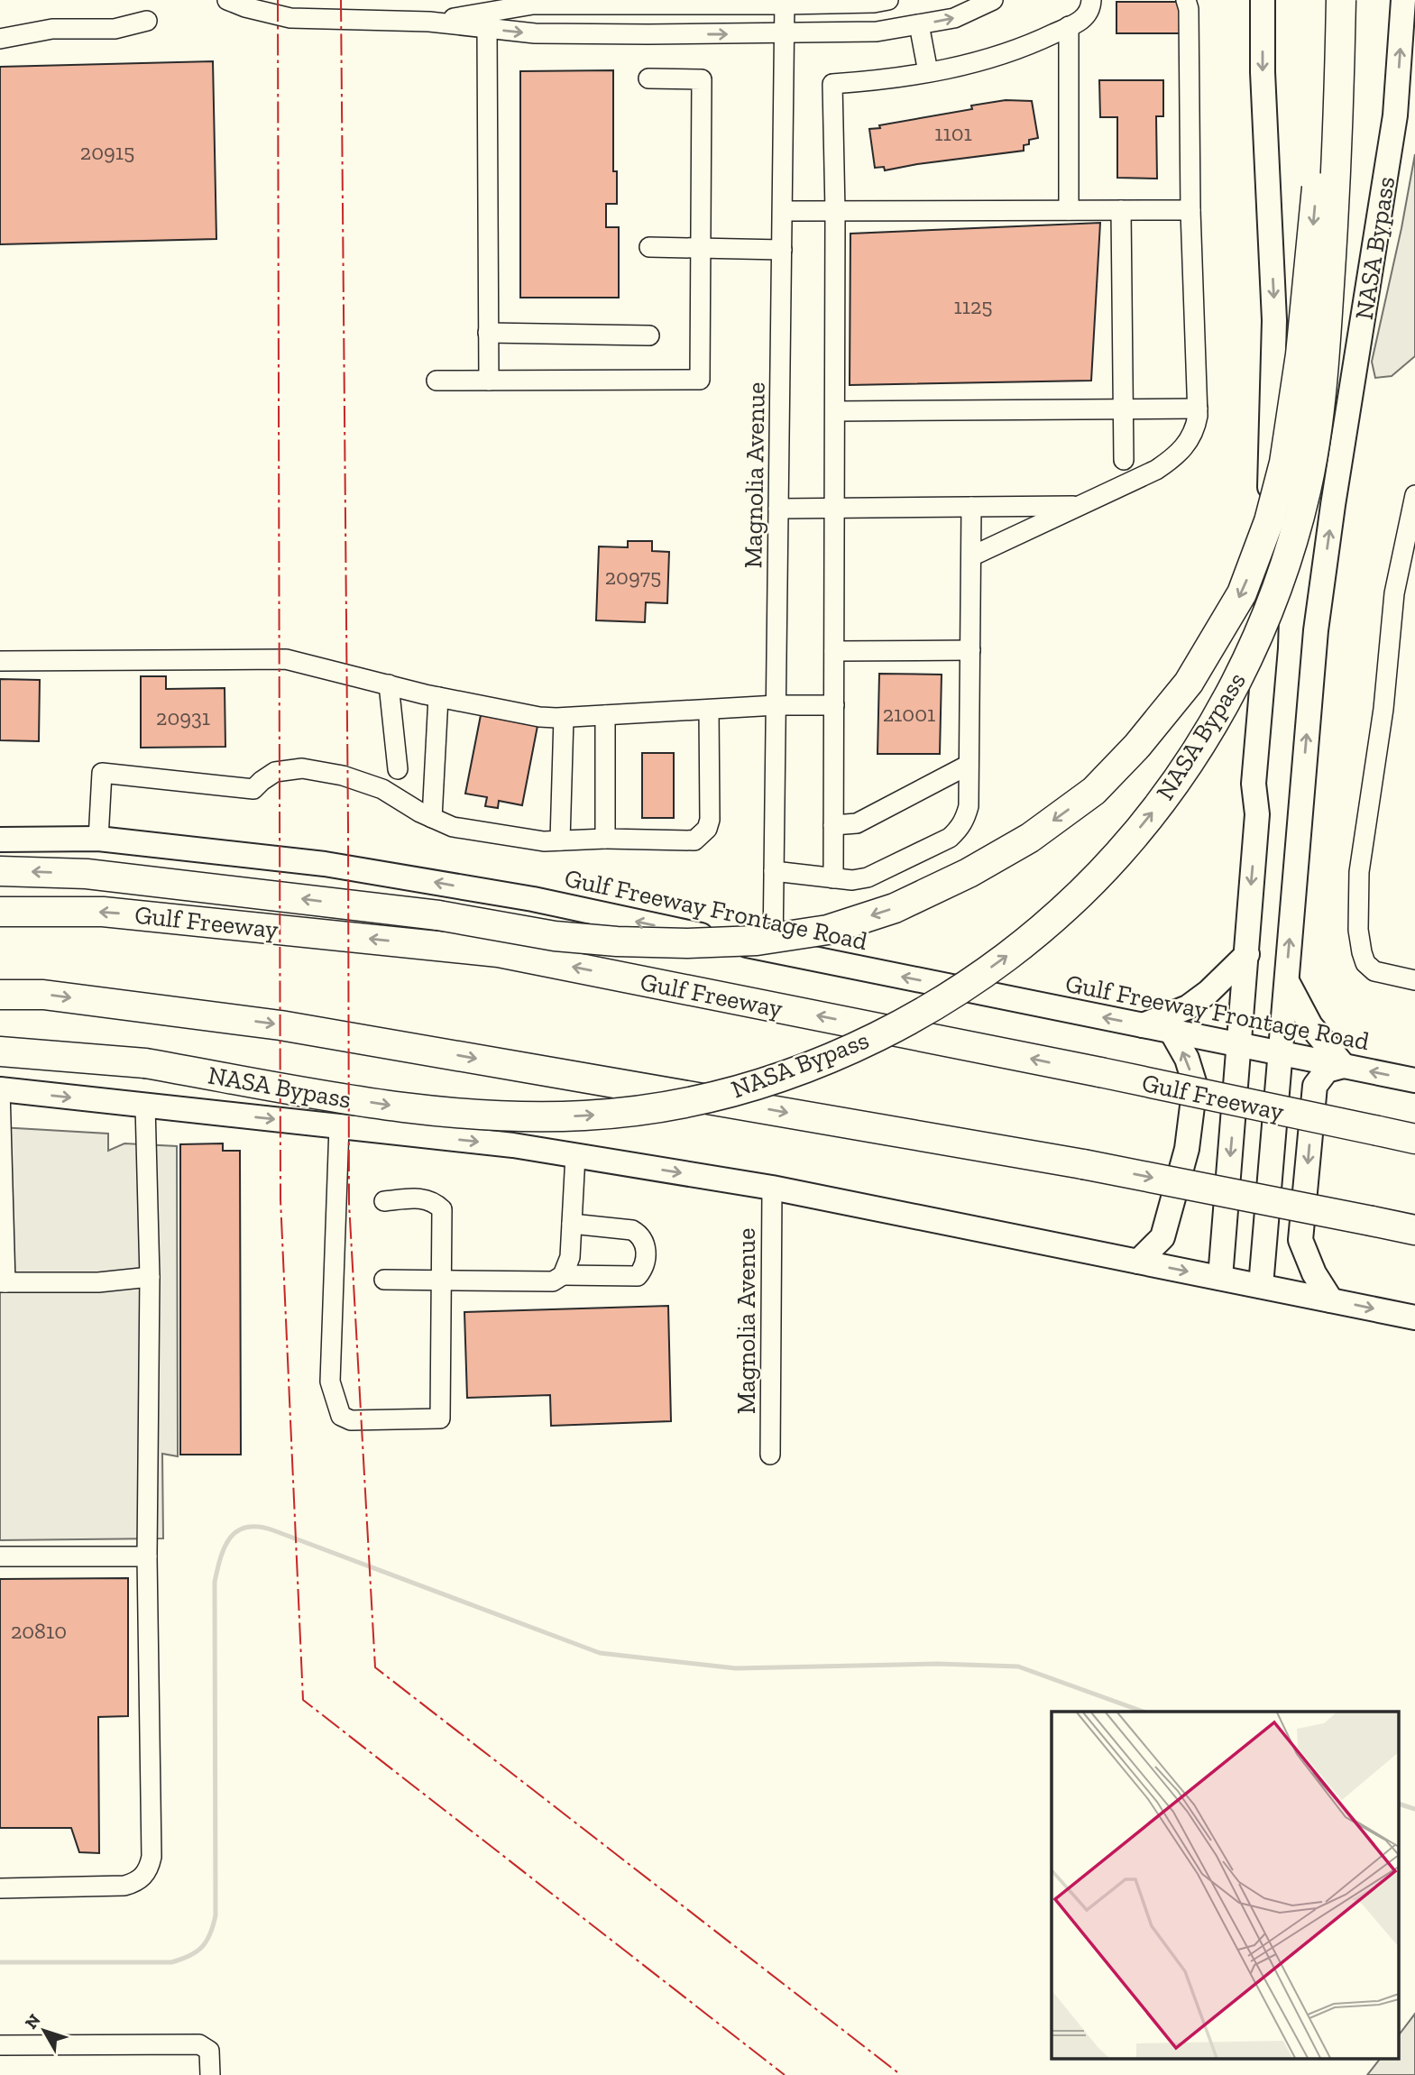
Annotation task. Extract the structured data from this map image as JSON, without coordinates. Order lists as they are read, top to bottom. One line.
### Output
{"streets":{"highway":["NASA Bypass","Gulf Freeway"],"main road":["Gulf Freeway Frontage Road"],"street":["Magnolia Avenue"]},"crossings":[["NASA Bypass","Gulf Freeway Frontage Road"],["Magnolia Avenue","Gulf Freeway Frontage Road"]],"one_way":["Gulf Freeway Frontage Road"],"house_numbers":["1101","20915","1125","20975","21001","20931","20810"],"north":"top left"}
